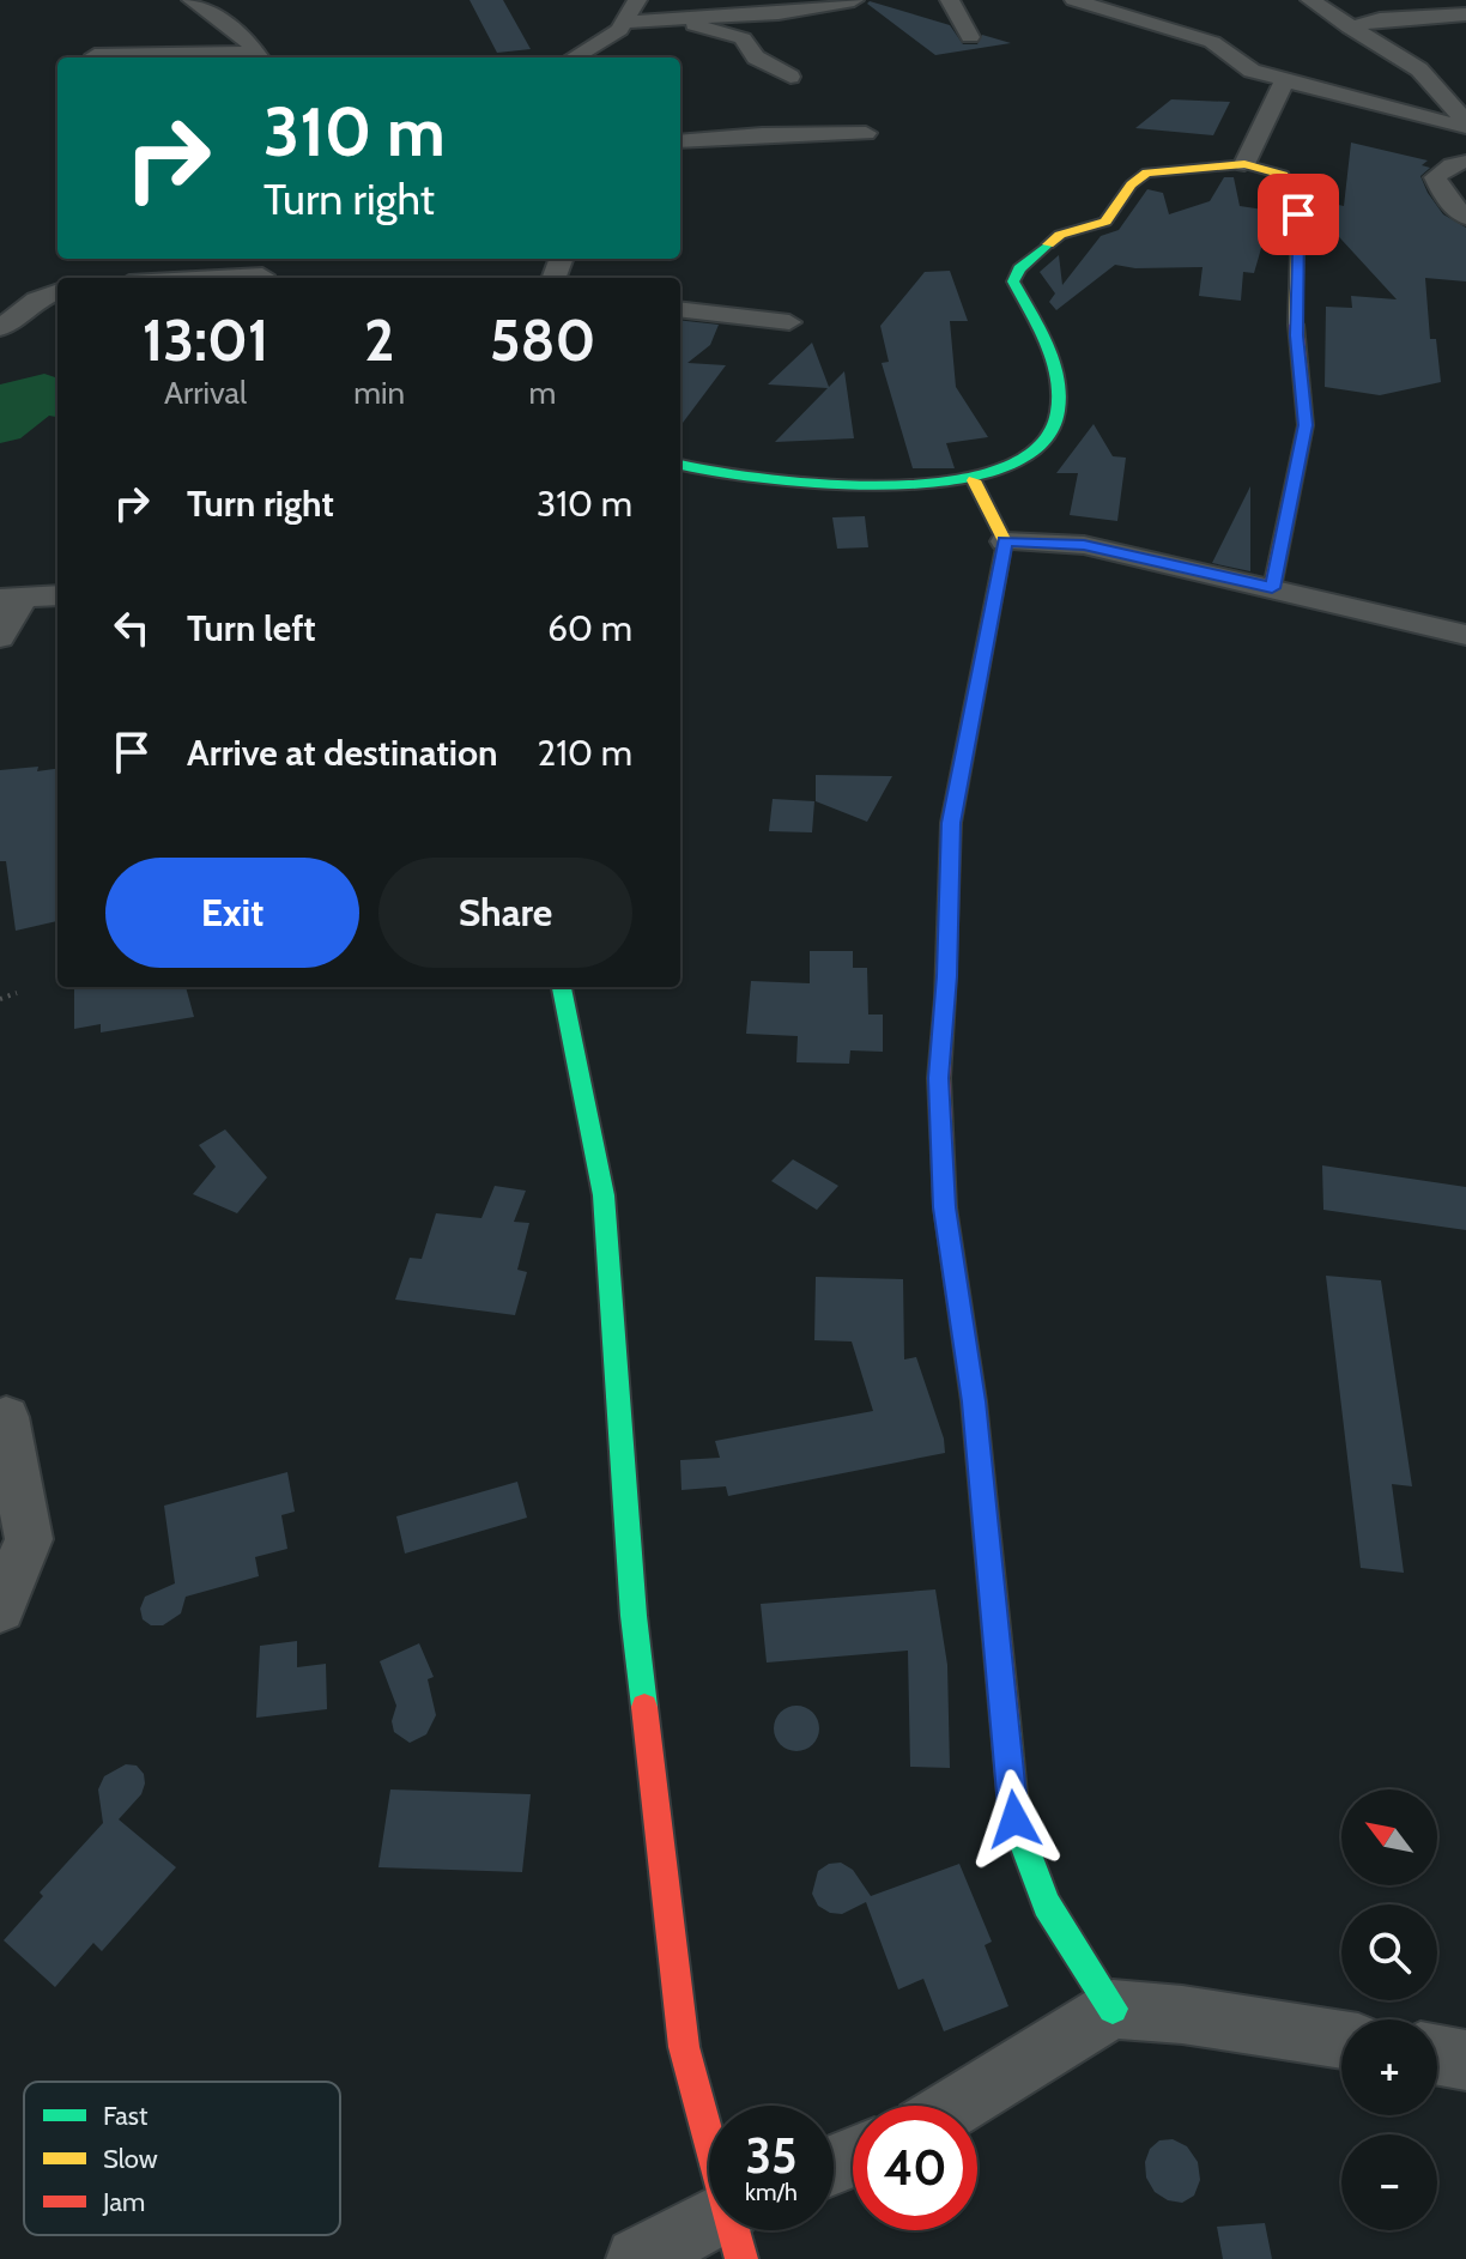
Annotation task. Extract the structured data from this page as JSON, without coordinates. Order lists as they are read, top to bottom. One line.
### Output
{"legend":["Fast","Slow","Jam"],"north":"top left","page":{"turn":["310 m","Turn right"],"eta":["13:01","Arrival","2","min","580","m"],"list":[{"name":"Turn right","value":"310 m"},{"name":"Turn left","value":"60 m"},{"name":"Arrive at destination","value":"210 m"}],"buttons":["Exit","Share"],"map_buttons":["+","−"],"speed":"35 km/h","limit":"40"}}
